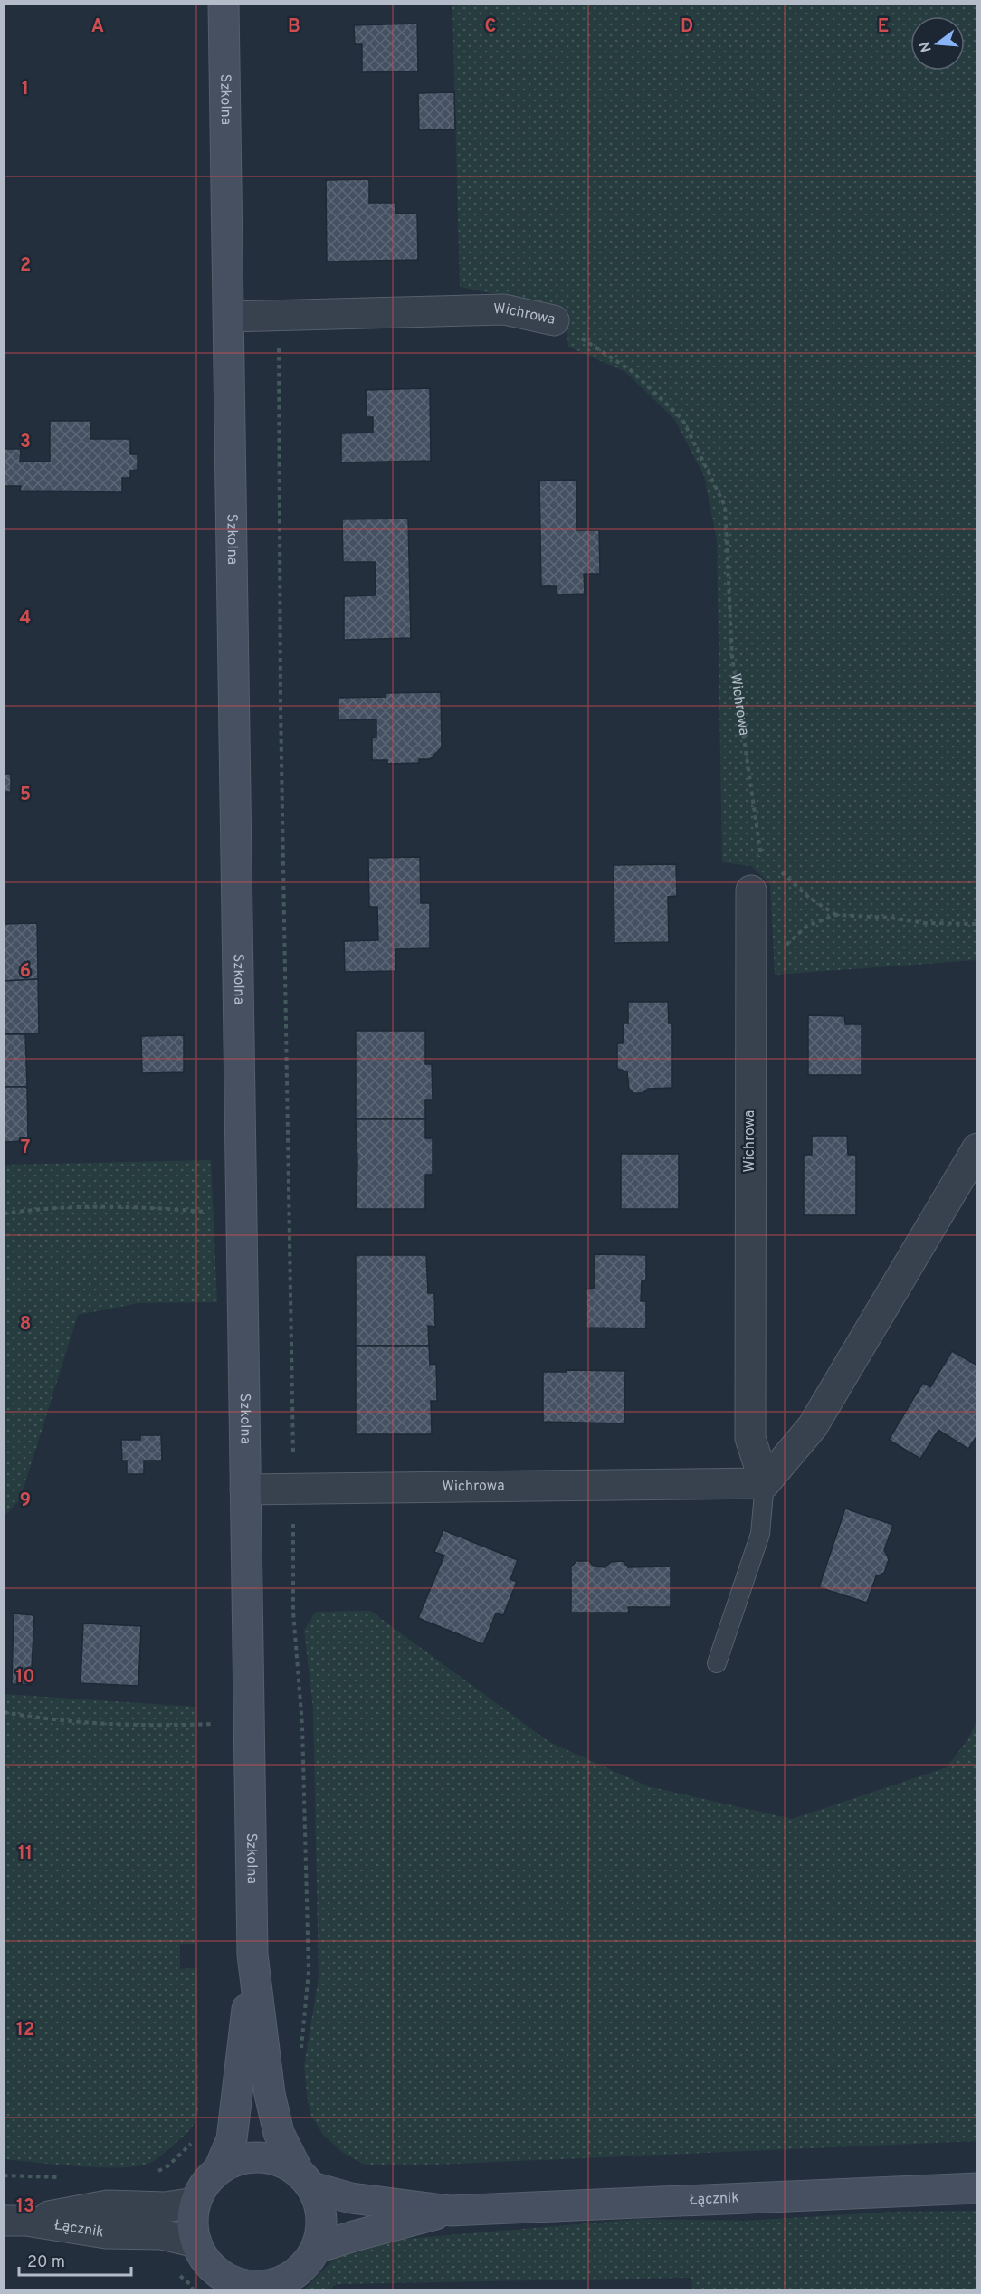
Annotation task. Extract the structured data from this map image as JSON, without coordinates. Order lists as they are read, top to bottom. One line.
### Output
{"streets":{"street":["Szkolna","Wichrowa","Łącznik"]},"crossings":[["Szkolna","Wichrowa"],["Szkolna","Łącznik"]],"scale_bar":"20 m","north":"left","grid":{"columns":["A","B","C","D","E"],"rows":["1","2","3","4","5","6","7","8","9","10","11","12","13"]}}
